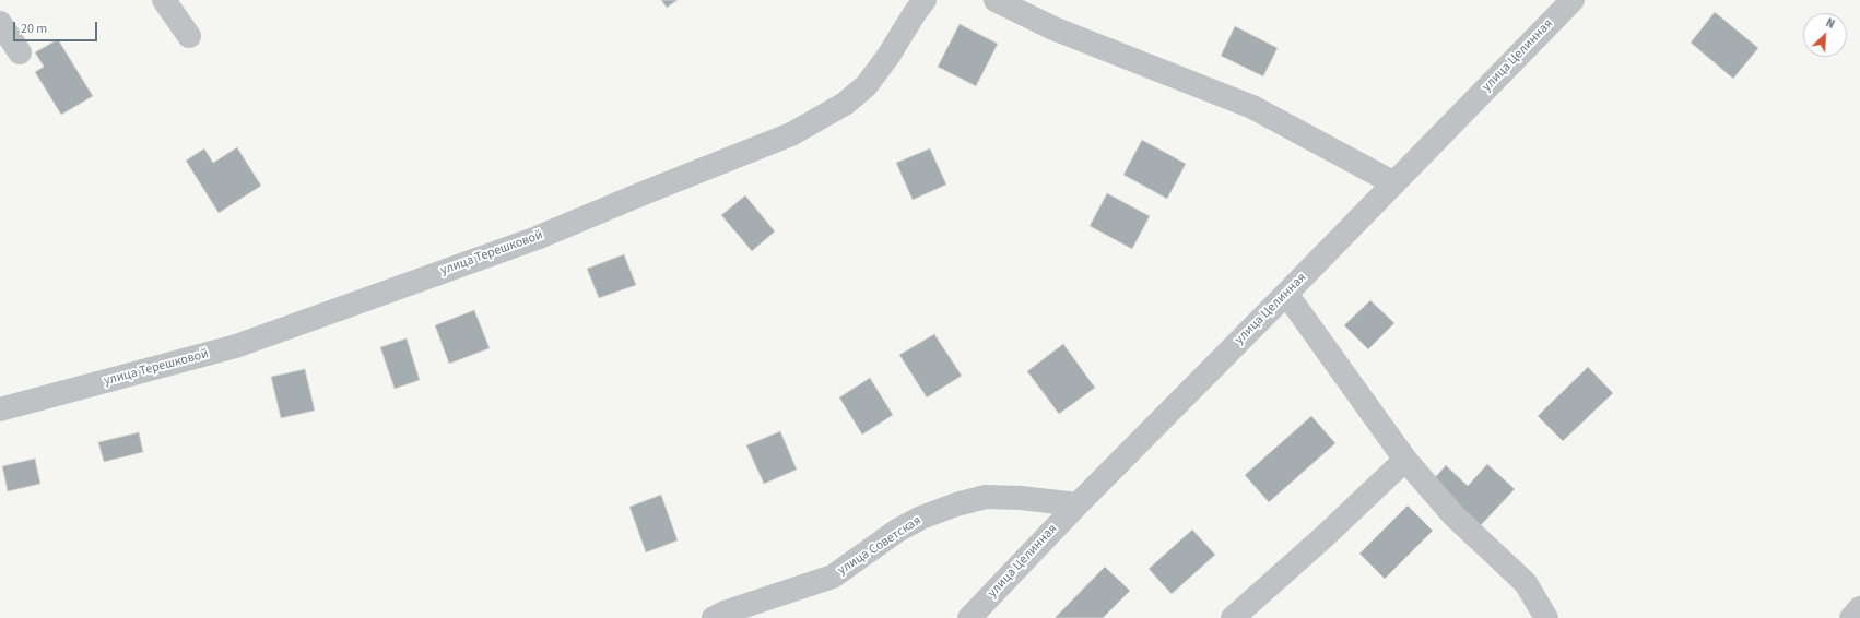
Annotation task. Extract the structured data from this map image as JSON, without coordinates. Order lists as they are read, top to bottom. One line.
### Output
{"streets":{"street":["улица Целинная","улица Терешковой","улица Советская"]},"crossings":[["улица Целинная","улица Советская"]],"scale_bar":"20 m","north":"top right"}
